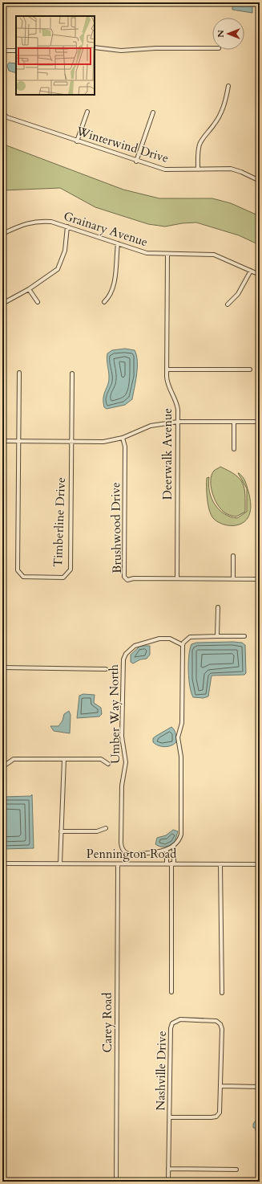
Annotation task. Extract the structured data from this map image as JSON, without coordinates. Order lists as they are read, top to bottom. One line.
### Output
{"streets":{"street":["Winterwind Drive","Grainary Avenue","Deerwalk Avenue","Timberline Drive","Brushwood Drive","Umber Way North","Pennington Road","Carey Road","Nashville Drive"]},"crossings":[["Grainary Avenue","Deerwalk Avenue"],["Deerwalk Avenue","Brushwood Drive"],["Pennington Road","Carey Road"]],"north":"left"}
